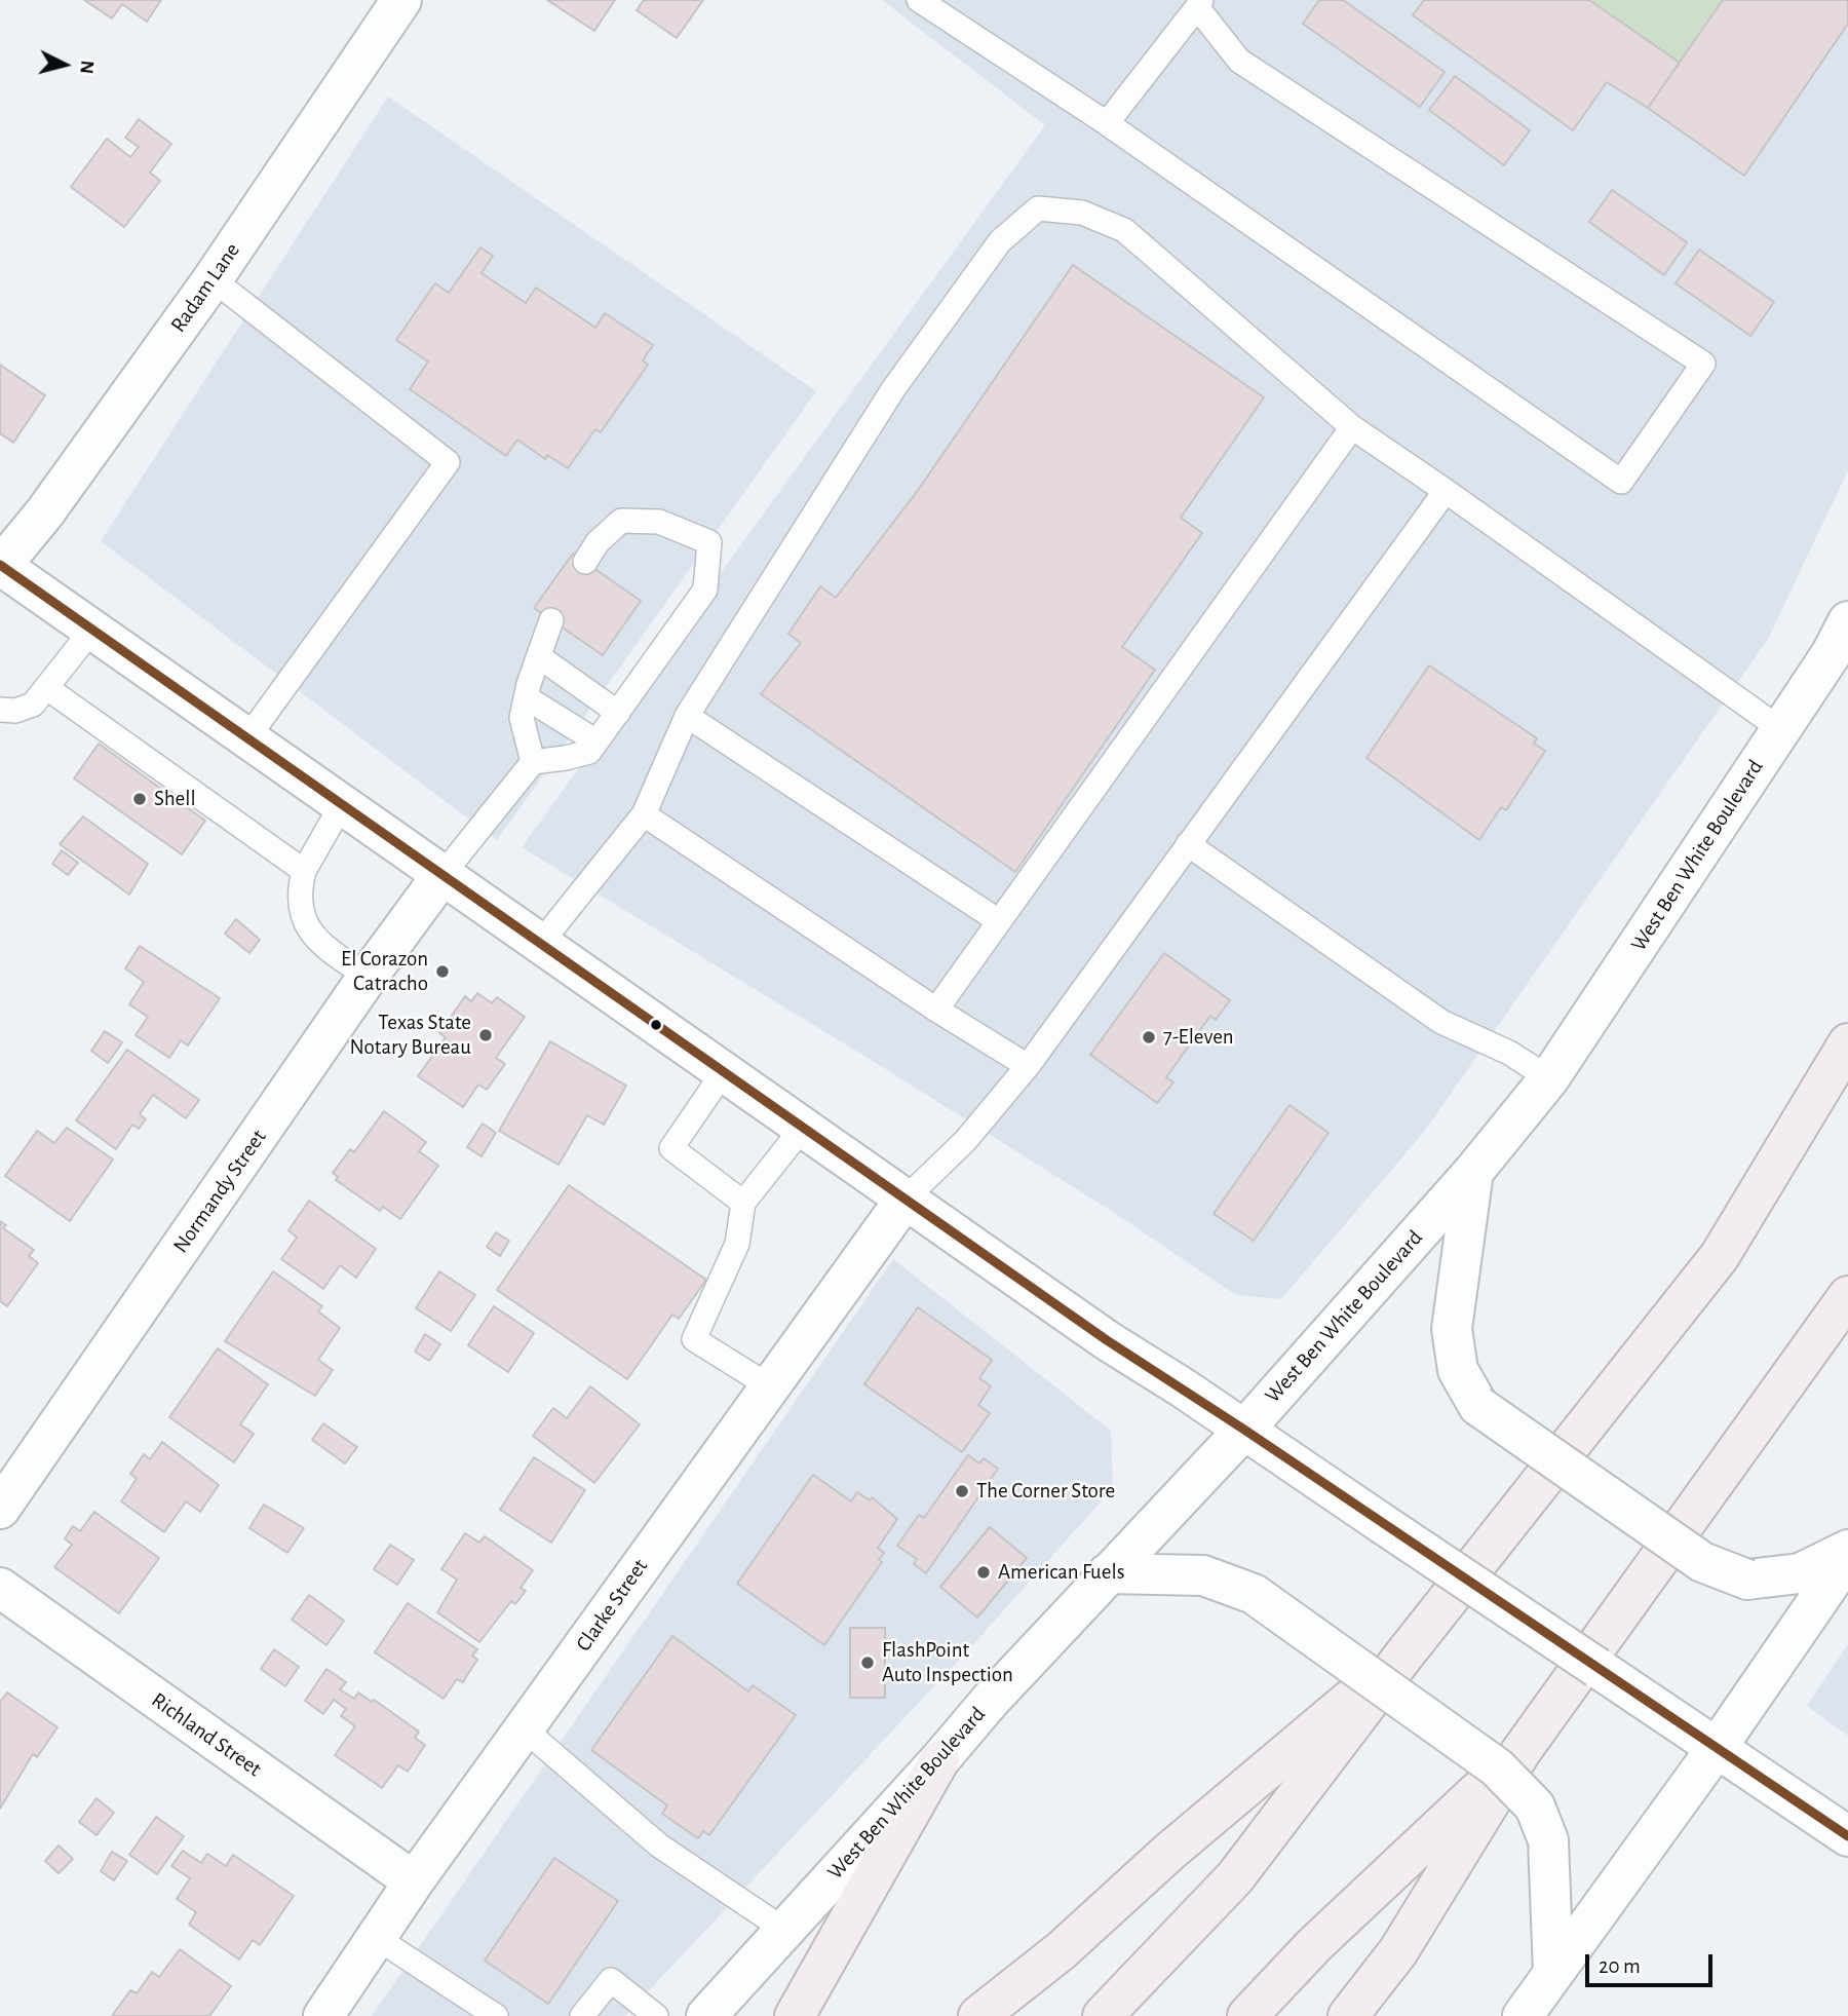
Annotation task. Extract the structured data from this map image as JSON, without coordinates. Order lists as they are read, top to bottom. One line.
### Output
{"streets":{"main road":["Radam Lane","West Ben White Boulevard","Normandy Street","Clarke Street","Richland Street"]},"crossings":[["Clarke Street","Richland Street"]],"places":["Shell","El Corazon Catracho","Texas State Notary Bureau","7-Eleven","The Corner Store","American Fuels","FlashPoint Auto Inspection"],"scale_bar":"20 m","north":"right"}
